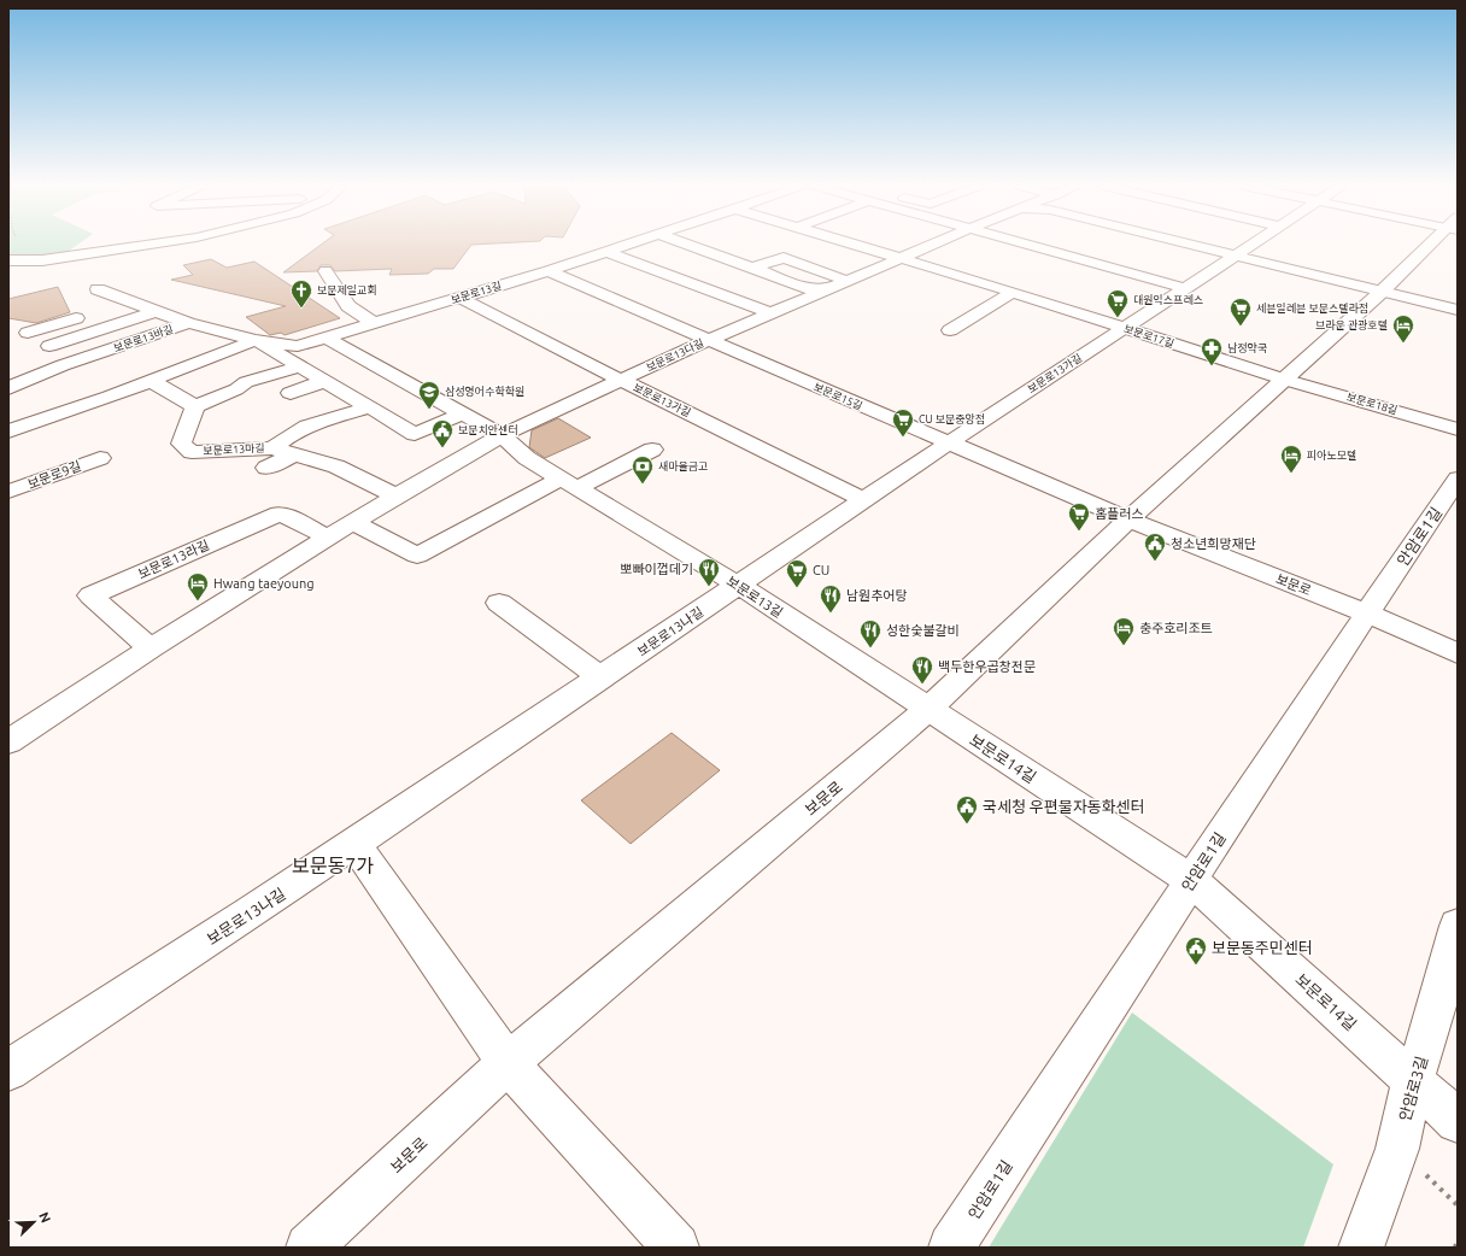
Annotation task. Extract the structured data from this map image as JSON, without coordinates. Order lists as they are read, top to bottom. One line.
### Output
{"streets":{"street":["보문로13길","보문로17길","보문로13바길","보문로13다길","보문로13가길","보문로15길","보문로18길","보문로13마길","보문로9길","안암로1길","보문로13라길","보문로","보문로13나길","보문로14길","안암로3길"]},"crossings":[["보문로13길","보문로13바길"],["보문로13길","보문로13다길"],["보문로13길","보문로13가길"],["보문로13길","보문로15길"],["보문로13길","보문로13마길"],["보문로13길","보문로"],["보문로13길","보문로13나길"],["보문로13길","보문로14길"],["보문로17길","보문로13다길"],["보문로17길","보문로13가길"],["보문로17길","보문로18길"],["보문로17길","보문로"],["보문로13다길","보문로13가길"],["보문로13다길","보문로15길"],["보문로13가길","보문로15길"],["보문로13가길","보문로13나길"],["보문로15길","보문로"],["보문로18길","보문로"],["안암로1길","보문로"],["안암로1길","보문로14길"],["보문로","보문로14길"],["보문로14길","안암로3길"]],"districts":["보문동7가"],"places":{"church":["보문제일교회"],"supermarket":["대원익스프레스","세븐일레븐 보문스텔라점","CU 보문중앙점","홈플러스","CU"],"hotel":["브라운 관광호텔","피아노모텔","Hwang taeyoung","충주호리조트"],"pharmacy":["남정약국"],"school or university":["삼성영어수학학원"],"public building":["보문치안센터","청소년희망재단","국세청 우편물자동화센터","보문동주민센터"],"bank":["새마을금고"],"restaurant":["뽀빠이껍데기","남원추어탕","성한숯불갈비","백두한우곱창전문"]},"north":"top right"}
